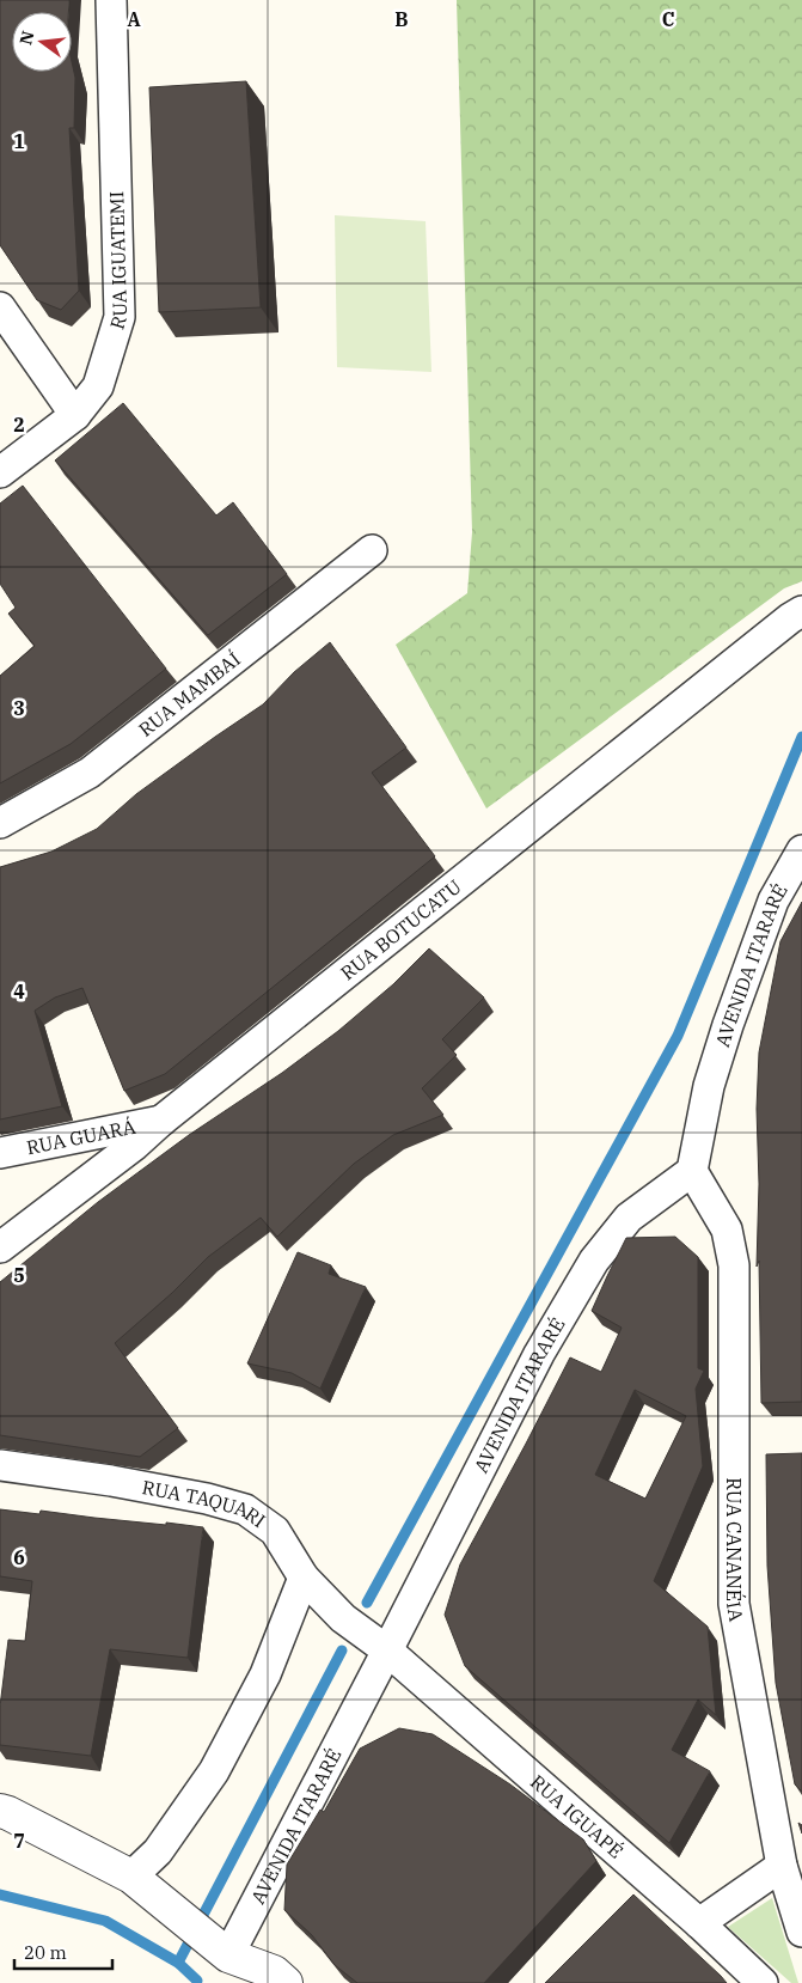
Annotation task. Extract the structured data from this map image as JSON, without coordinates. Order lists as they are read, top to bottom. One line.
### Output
{"streets":{"street":["RUA IGUATEMI","RUA MAMBAÍ","RUA BOTUCATU","AVENIDA ITARARÉ","RUA GUARÁ","RUA TAQUARI","RUA CANANÉIA","RUA IGUAPÉ"]},"crossings":[["RUA BOTUCATU","RUA GUARÁ"],["AVENIDA ITARARÉ","RUA TAQUARI"],["AVENIDA ITARARÉ","RUA CANANÉIA"],["AVENIDA ITARARÉ","RUA IGUAPÉ"],["RUA TAQUARI","RUA IGUAPÉ"]],"scale_bar":"20 m","north":"left","grid":{"columns":["A","B","C"],"rows":["1","2","3","4","5","6","7"]}}
